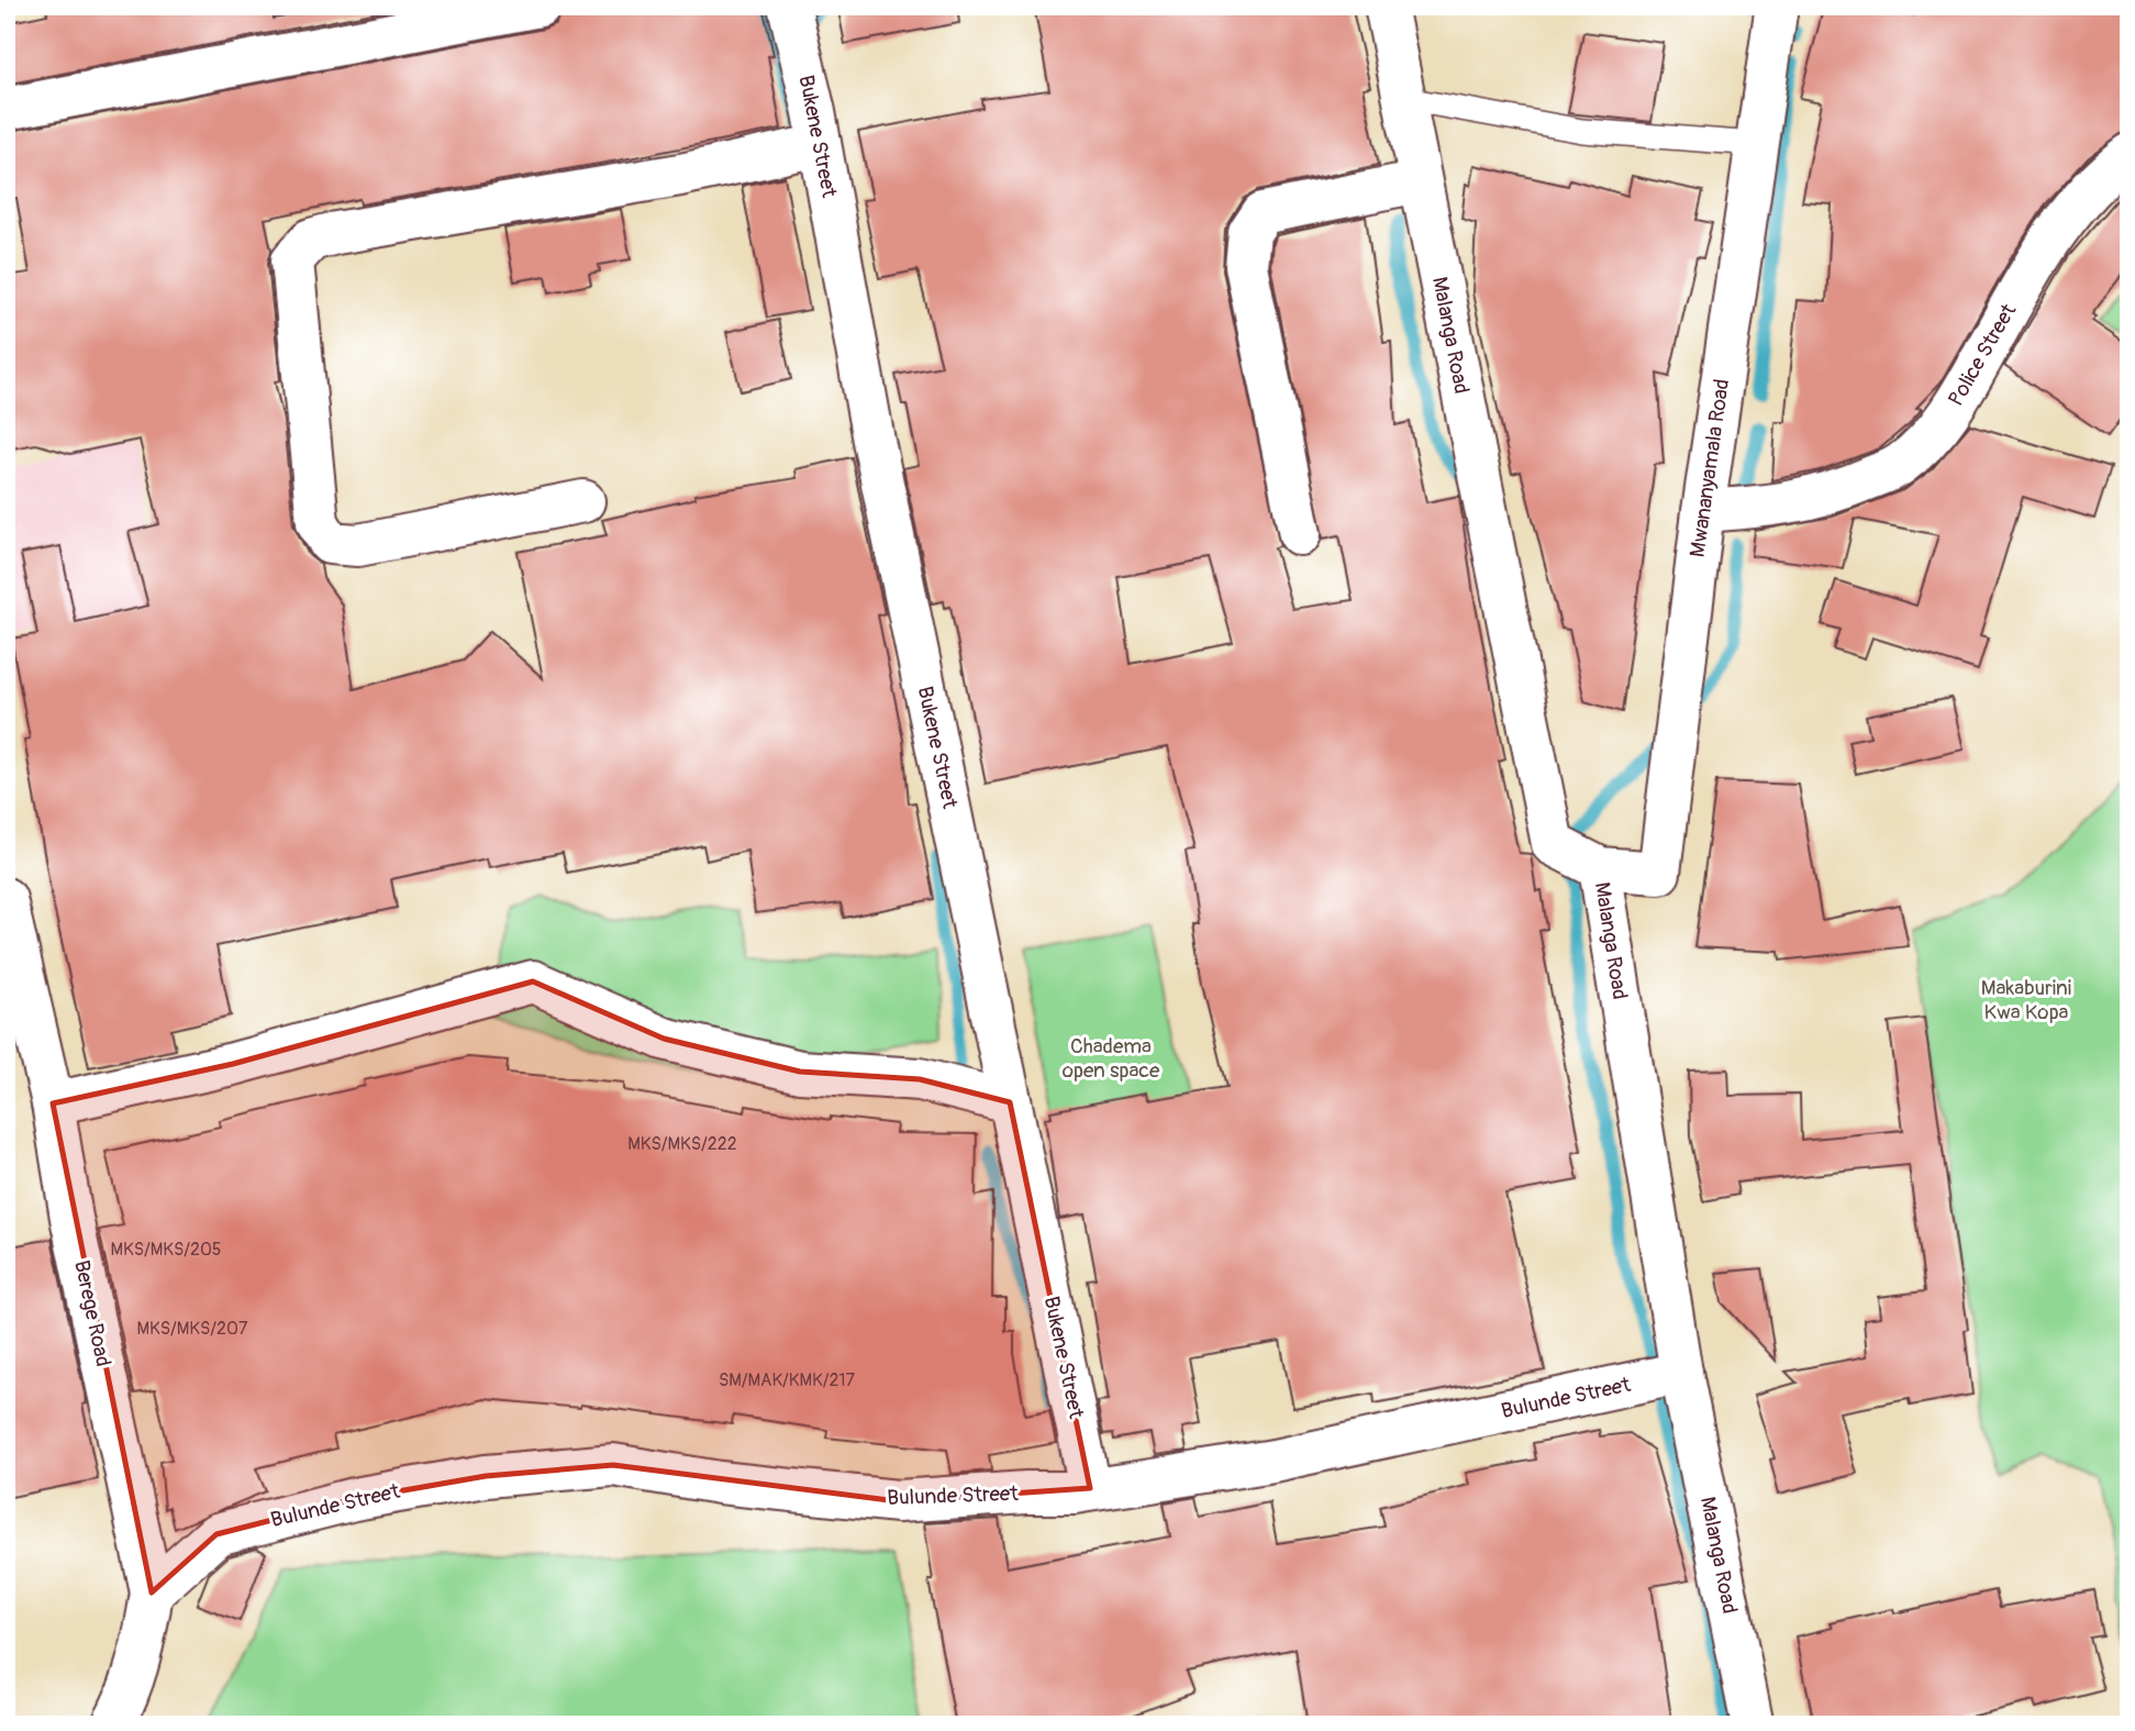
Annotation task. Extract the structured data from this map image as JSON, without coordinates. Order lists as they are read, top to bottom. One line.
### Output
{"streets":{"street":["Bukene Street","Malanga Road","Police Street","Mwananyamala Road","Berege Road","Bulunde Street"]},"crossings":[["Bukene Street","Bulunde Street"],["Malanga Road","Mwananyamala Road"],["Malanga Road","Bulunde Street"],["Police Street","Mwananyamala Road"],["Berege Road","Bulunde Street"]],"parks":["Makaburini Kwa Kopa","Chadema open space"],"house_numbers":["MKS/MKS/222","MKS/MKS/205","MKS/MKS/207","SM/MAK/KMK/217"]}
